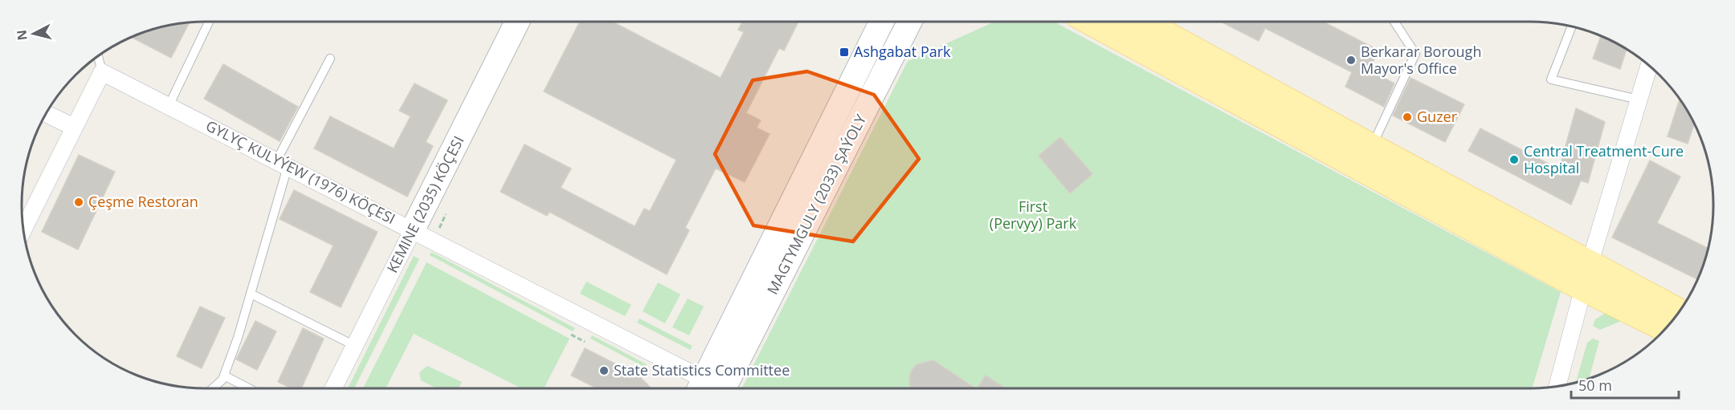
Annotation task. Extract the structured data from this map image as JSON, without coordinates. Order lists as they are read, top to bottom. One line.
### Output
{"streets":{"main road":["KEMINE (2035) KÖÇESI","MAGTYMGULY (2033) ŞAÝOLY"],"street":["GYLYÇ KULYÝEW (1976) KÖÇESI"]},"crossings":[["GYLYÇ KULYÝEW (1976) KÖÇESI","KEMINE (2035) KÖÇESI"]],"parks":["First (Pervyy) Park"],"places":{"transit":["Ashgabat Park"],"other":["Berkarar Borough Mayor's Office","Guzer","Central Treatment-Cure Hospital","Çeşme Restoran","State Statistics Committee"]},"scale_bar":"50 m","north":"left"}
